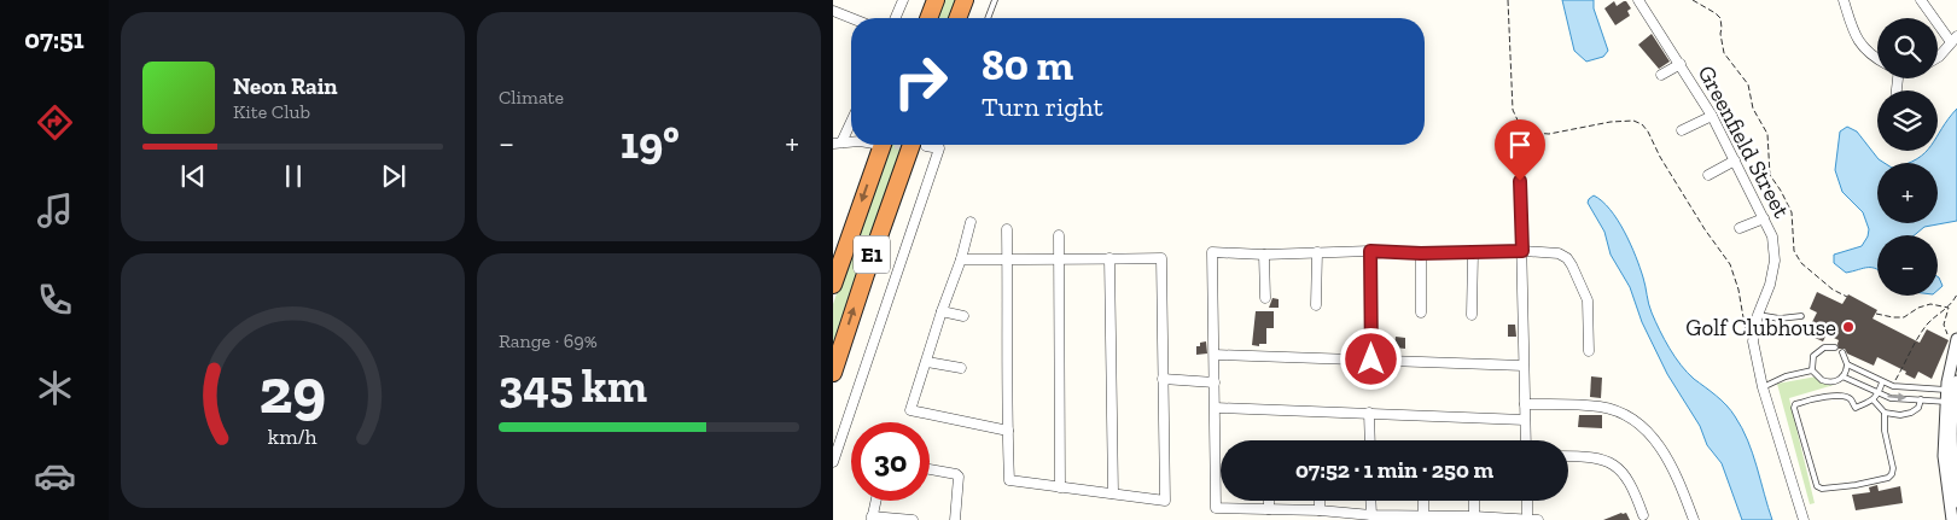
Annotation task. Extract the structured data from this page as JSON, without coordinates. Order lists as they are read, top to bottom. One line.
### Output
{"streets":{"highway":["E1"],"street":["Greenfield Street"]},"places":["Golf Clubhouse"],"page":{"tabs":"07:51","tile":["Climate",["Range · 69%","345 km"]],"map_buttons":["+","−"],"turn":["80 m","Turn right"],"song":["Neon Rain","Kite Club"],"heat":["−","19°","+"],"limit":"30","trip":"07:52 · 1 min · 250 m","gauge":["29","km/h"]}}
